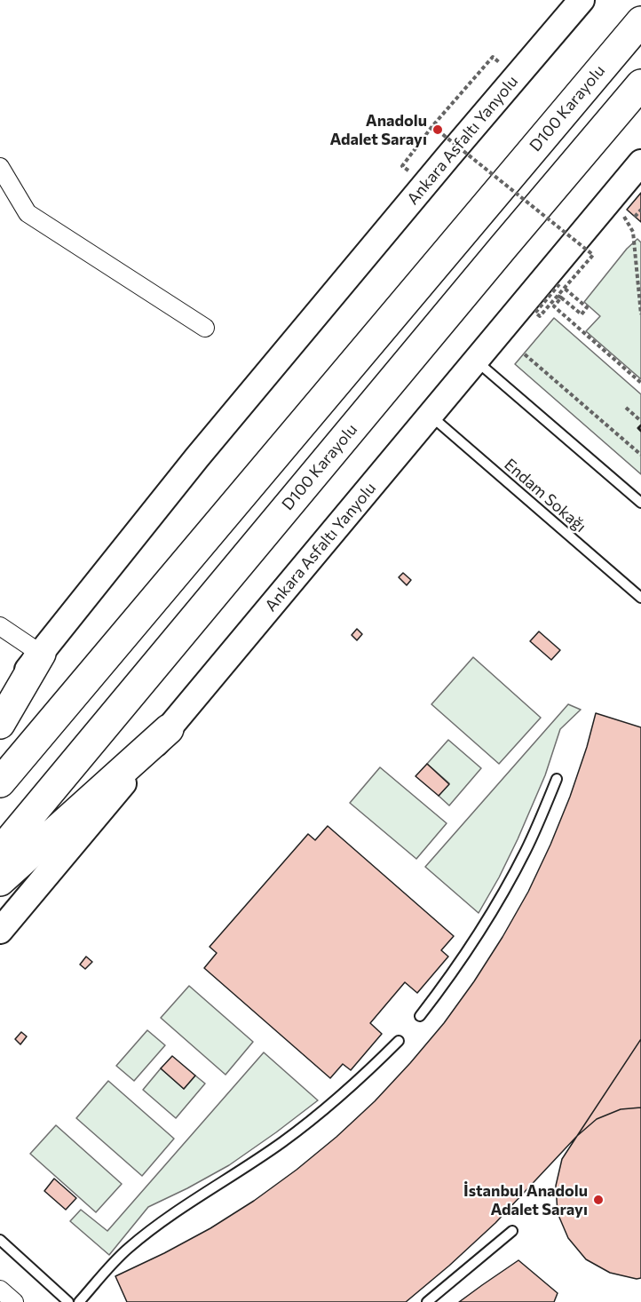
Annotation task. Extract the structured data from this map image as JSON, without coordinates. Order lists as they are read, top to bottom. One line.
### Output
{"streets":{"highway":["D100 Karayolu"],"main road":["Ankara Asfaltı Yanyolu"],"lane":["Endam Sokağı"]},"crossings":[["Ankara Asfaltı Yanyolu","Endam Sokağı"]],"places":["Anadolu Adalet Sarayı","İstanbul Anadolu Adalet Sarayı"]}
